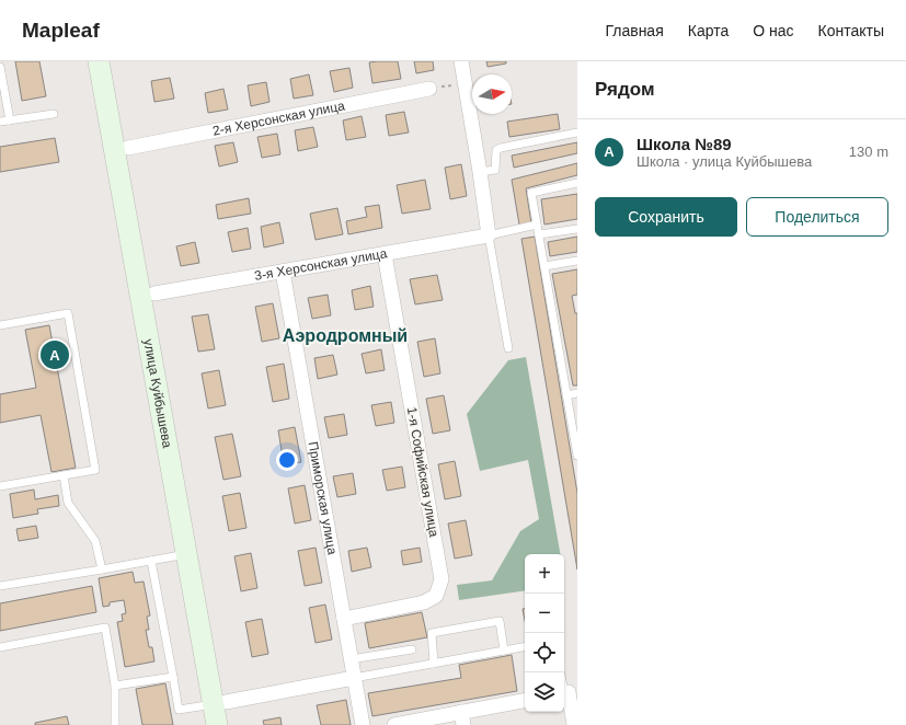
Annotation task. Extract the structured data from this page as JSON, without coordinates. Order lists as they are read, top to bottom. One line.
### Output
{"streets":{"main road":["улица Куйбышева"],"street":["2-я Херсонская улица","3-я Херсонская улица","1-я Софийская улица","Приморская улица"]},"crossings":[["2-я Херсонская улица","улица Куйбышева"],["3-я Херсонская улица","улица Куйбышева"],["3-я Херсонская улица","1-я Софийская улица"],["3-я Херсонская улица","Приморская улица"],["1-я Софийская улица","Приморская улица"]],"districts":["Аэродромный"],"north":"right","page":{"header":"Mapleaf","nav":["Главная","Карта","О нас","Контакты"],"heading":"Рядом","list":[{"mark":"A","name":"Школа №89","note":"Школа · улица Куйбышева","value":"130 m"}],"buttons":["Сохранить","Поделиться"],"pins":"A","map_buttons":["+","−"]}}
